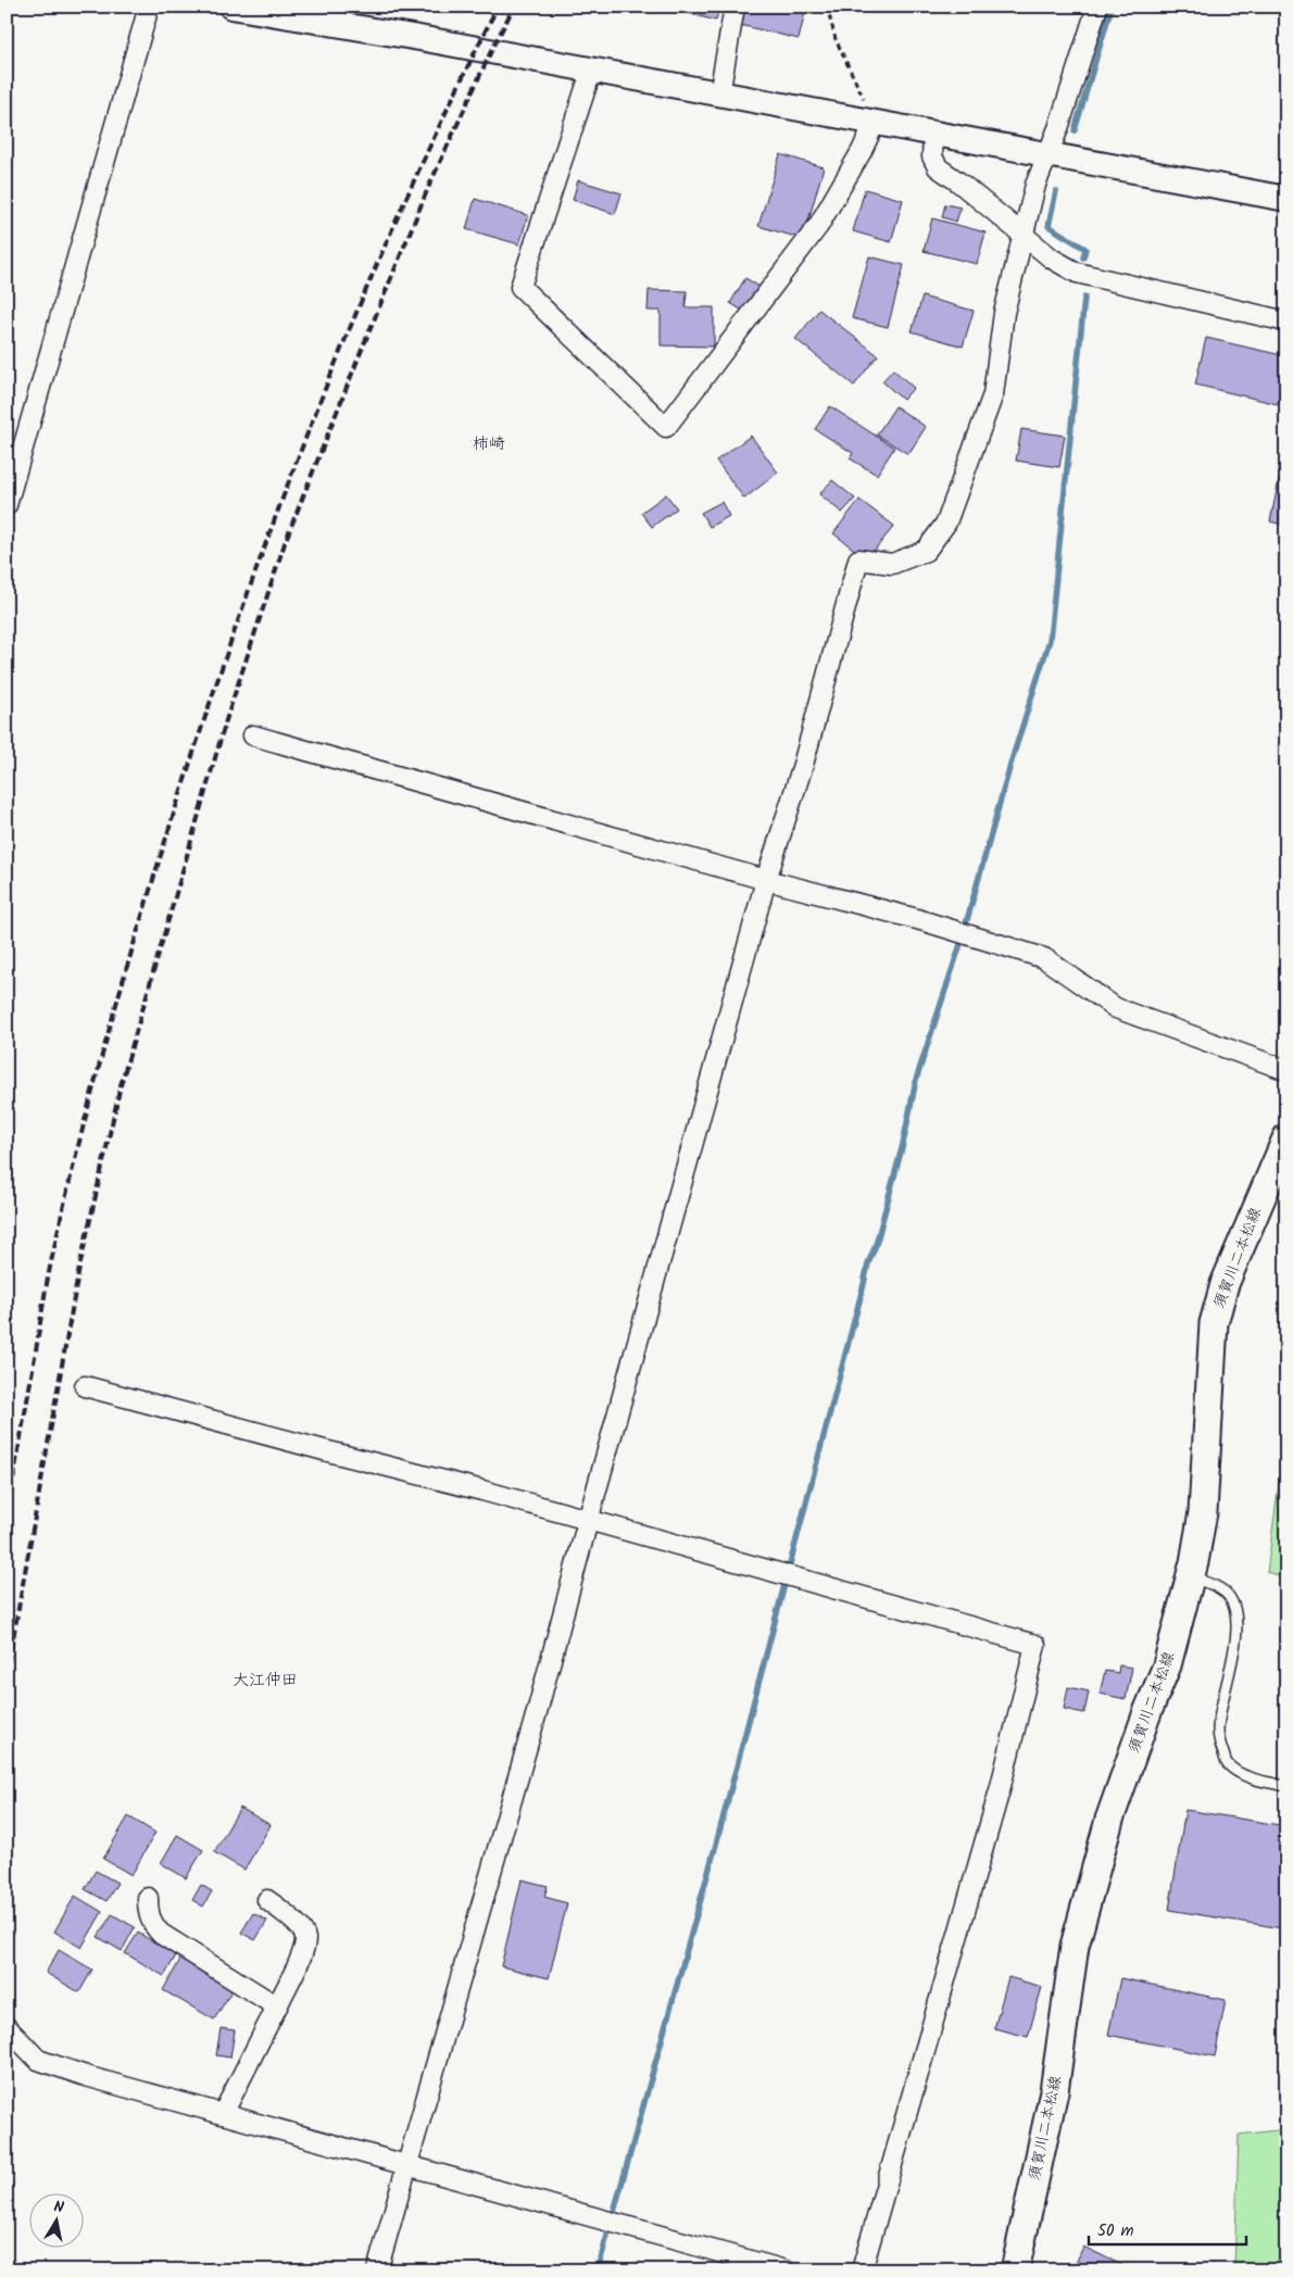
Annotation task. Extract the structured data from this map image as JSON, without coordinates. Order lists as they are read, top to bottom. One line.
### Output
{"streets":{"main road":["須賀川二本松線"]},"districts":["柿崎","大江仲田"],"scale_bar":"50 m","north":"top"}
